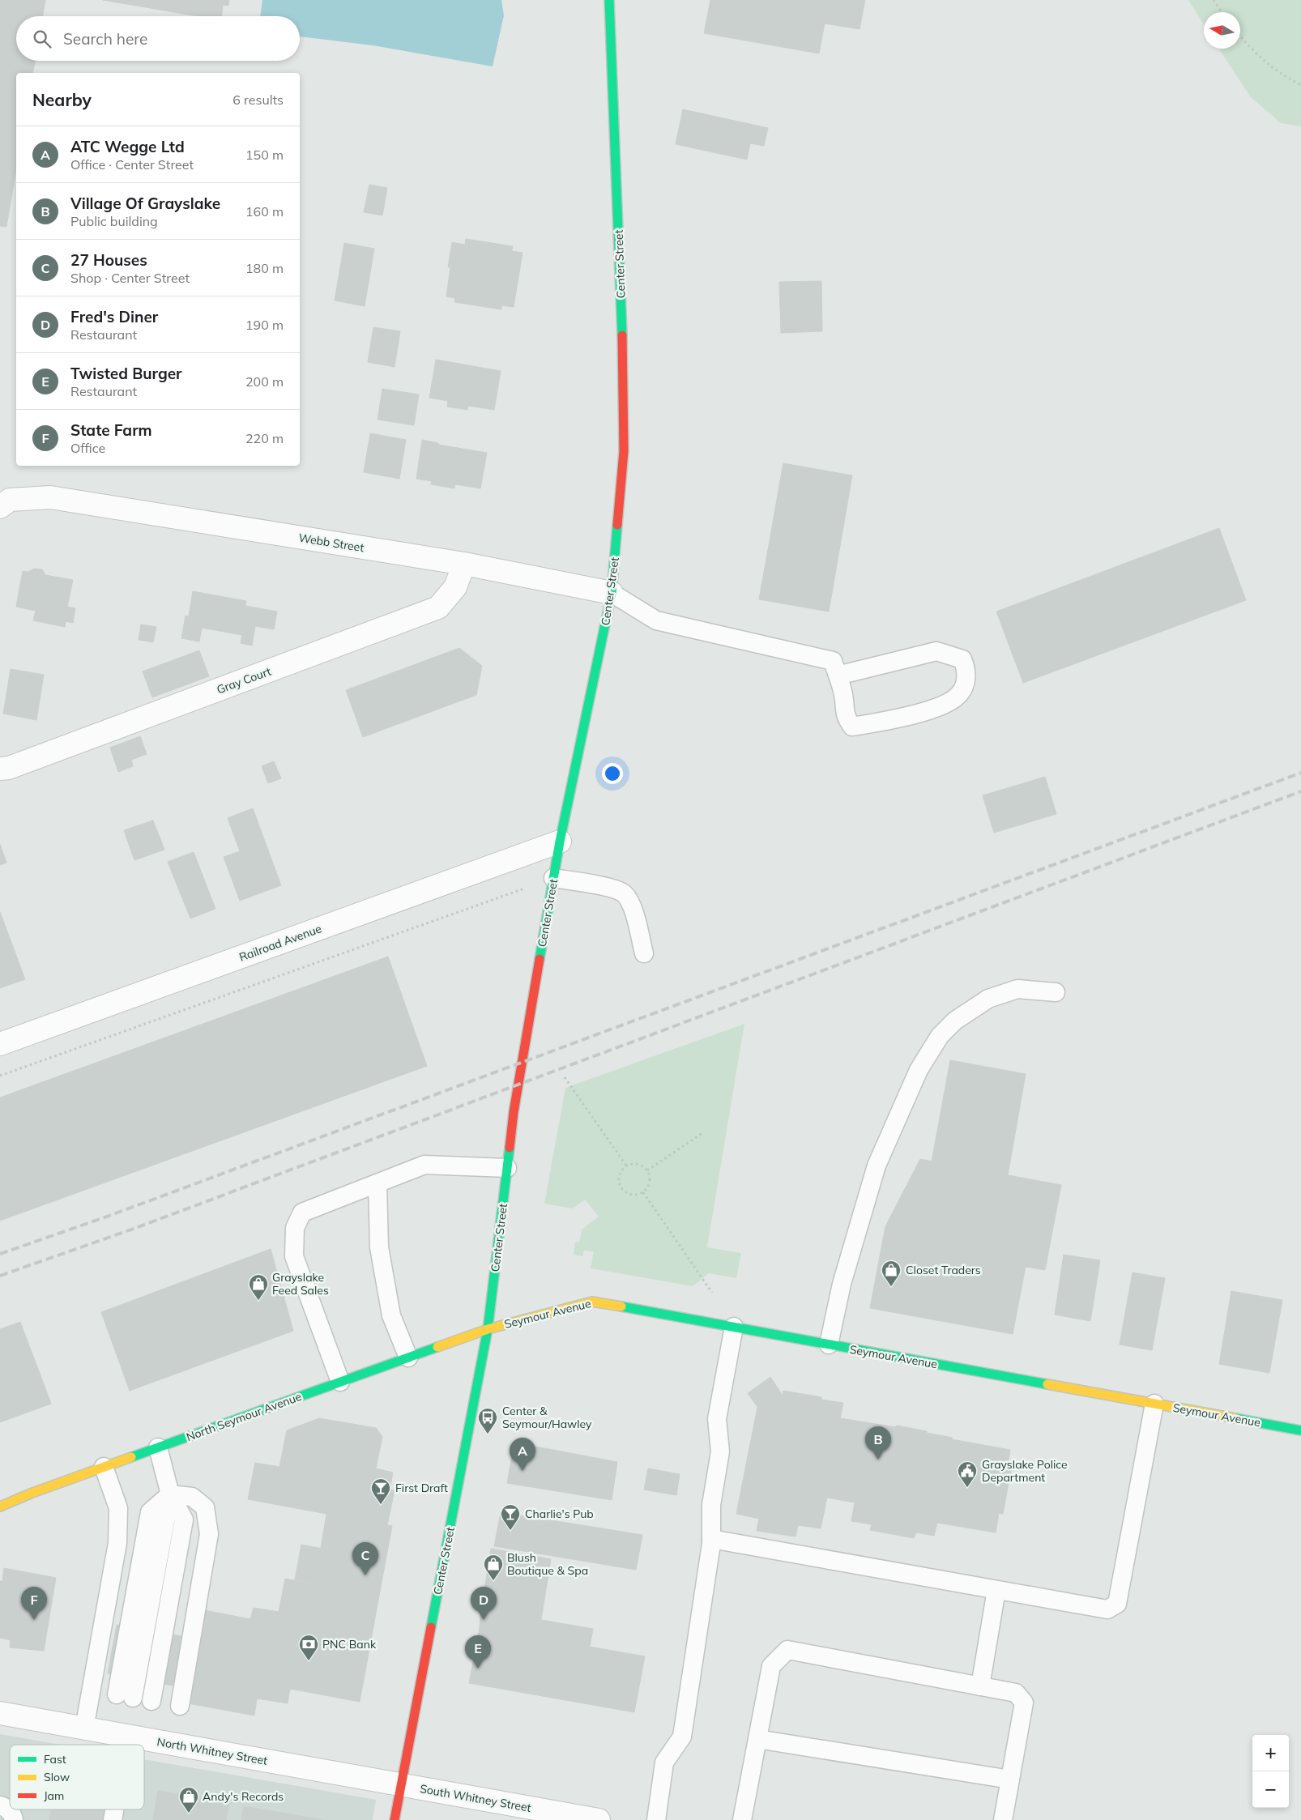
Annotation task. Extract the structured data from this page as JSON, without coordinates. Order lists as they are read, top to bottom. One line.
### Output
{"streets":{"street":["Center Street","Webb Street","Gray Court","Railroad Avenue","Seymour Avenue","North Seymour Avenue","North Whitney Street","South Whitney Street"]},"crossings":[["Center Street","Webb Street"],["Center Street","Railroad Avenue"],["Center Street","Seymour Avenue"],["Center Street","North Seymour Avenue"],["Center Street","North Whitney Street"],["Center Street","South Whitney Street"],["Webb Street","Gray Court"],["Seymour Avenue","North Seymour Avenue"],["North Whitney Street","South Whitney Street"]],"places":{"shop":["Closet Traders","Grayslake Feed Sales","Blush Boutique & Spa","Andy's Records"],"bus stop":["Center & Seymour/Hawley"],"public building":["Grayslake Police Department"],"bar":["First Draft","Charlie's Pub"],"bank":["PNC Bank"]},"legend":["Fast","Slow","Jam"],"north":"left","page":{"search":"Search here","heading":["Nearby","6 results"],"list":[{"mark":"A","name":"ATC Wegge Ltd","note":"Office · Center Street","value":"150 m"},{"mark":"B","name":"Village Of Grayslake","note":"Public building","value":"160 m"},{"mark":"C","name":"27 Houses","note":"Shop · Center Street","value":"180 m"},{"mark":"D","name":"Fred's Diner","note":"Restaurant","value":"190 m"},{"mark":"E","name":"Twisted Burger","note":"Restaurant","value":"200 m"},{"mark":"F","name":"State Farm","note":"Office","value":"220 m"}],"pins":["B","A","C","D","F","E"],"map_buttons":["+","−"]}}
